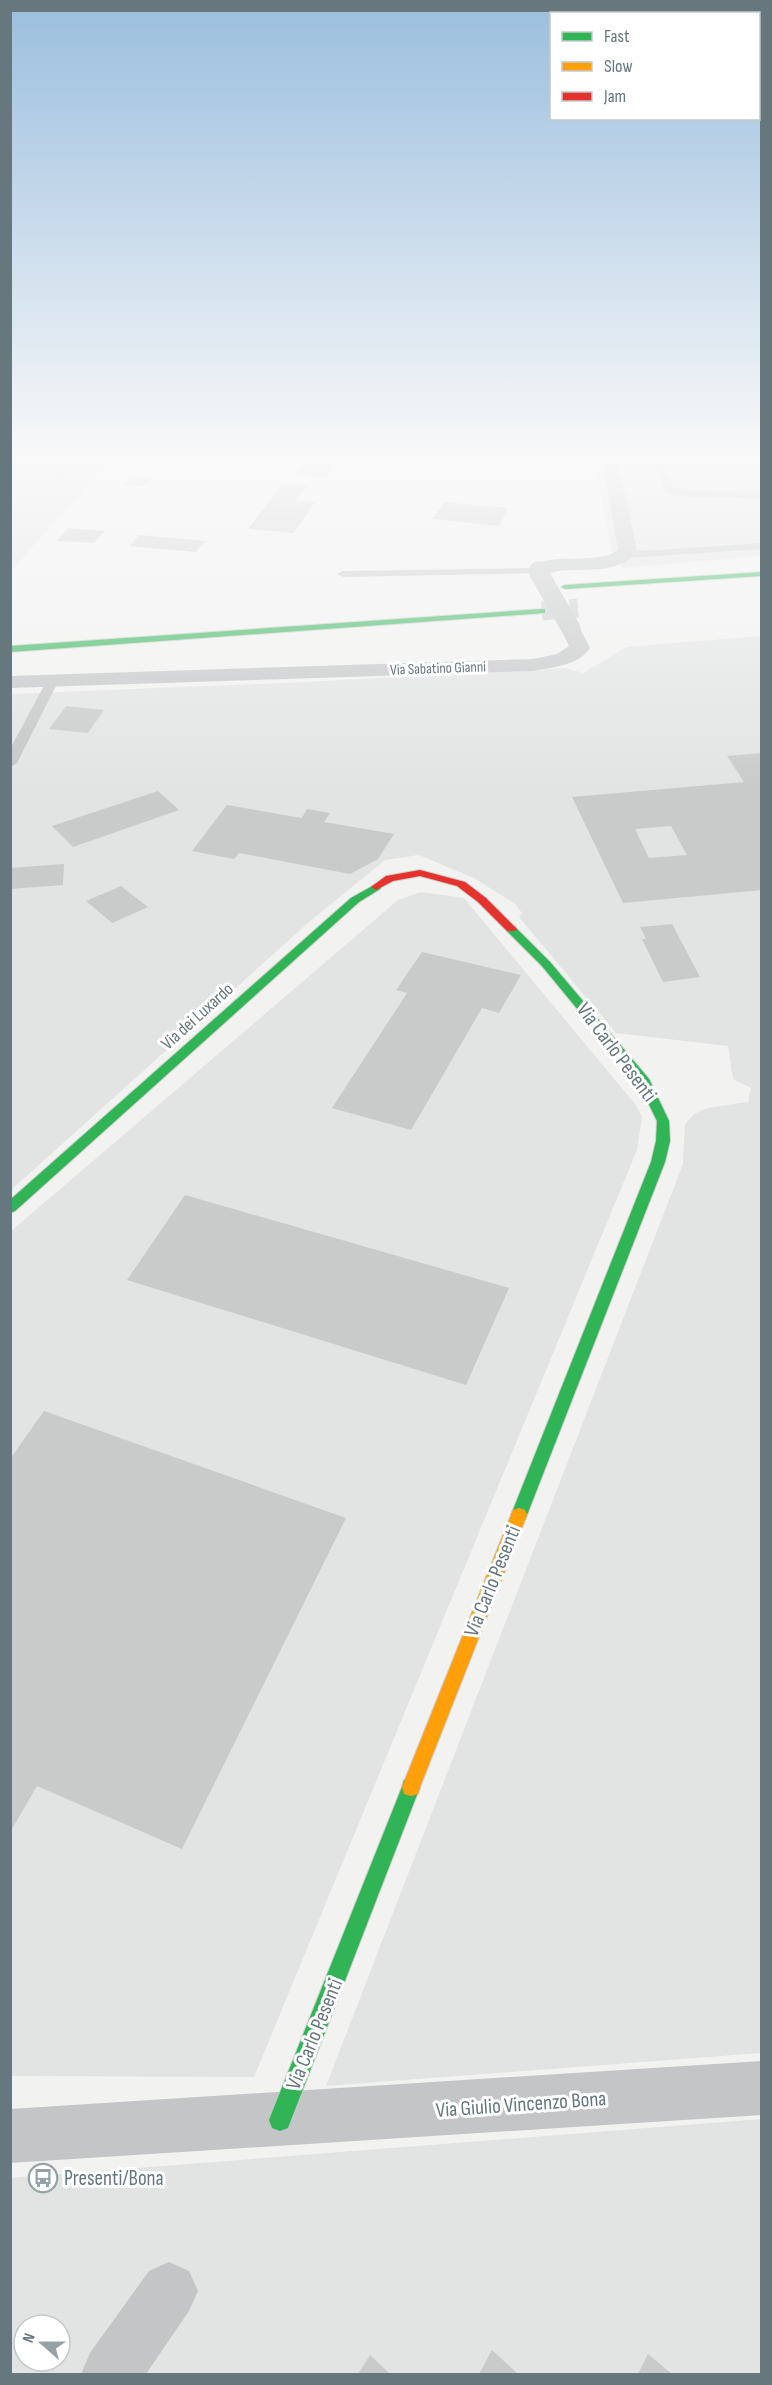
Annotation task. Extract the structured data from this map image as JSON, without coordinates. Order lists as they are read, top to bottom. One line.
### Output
{"streets":{"main road":["Via dei Luxardo","Via Carlo Pesenti"],"street":["Via Sabatino Gianni","Via Giulio Vincenzo Bona"]},"crossings":[["Via dei Luxardo","Via Carlo Pesenti"],["Via Carlo Pesenti","Via Giulio Vincenzo Bona"]],"places":{"bus stop":["Presenti/Bona"]},"legend":["Fast","Slow","Jam"],"north":"left"}
